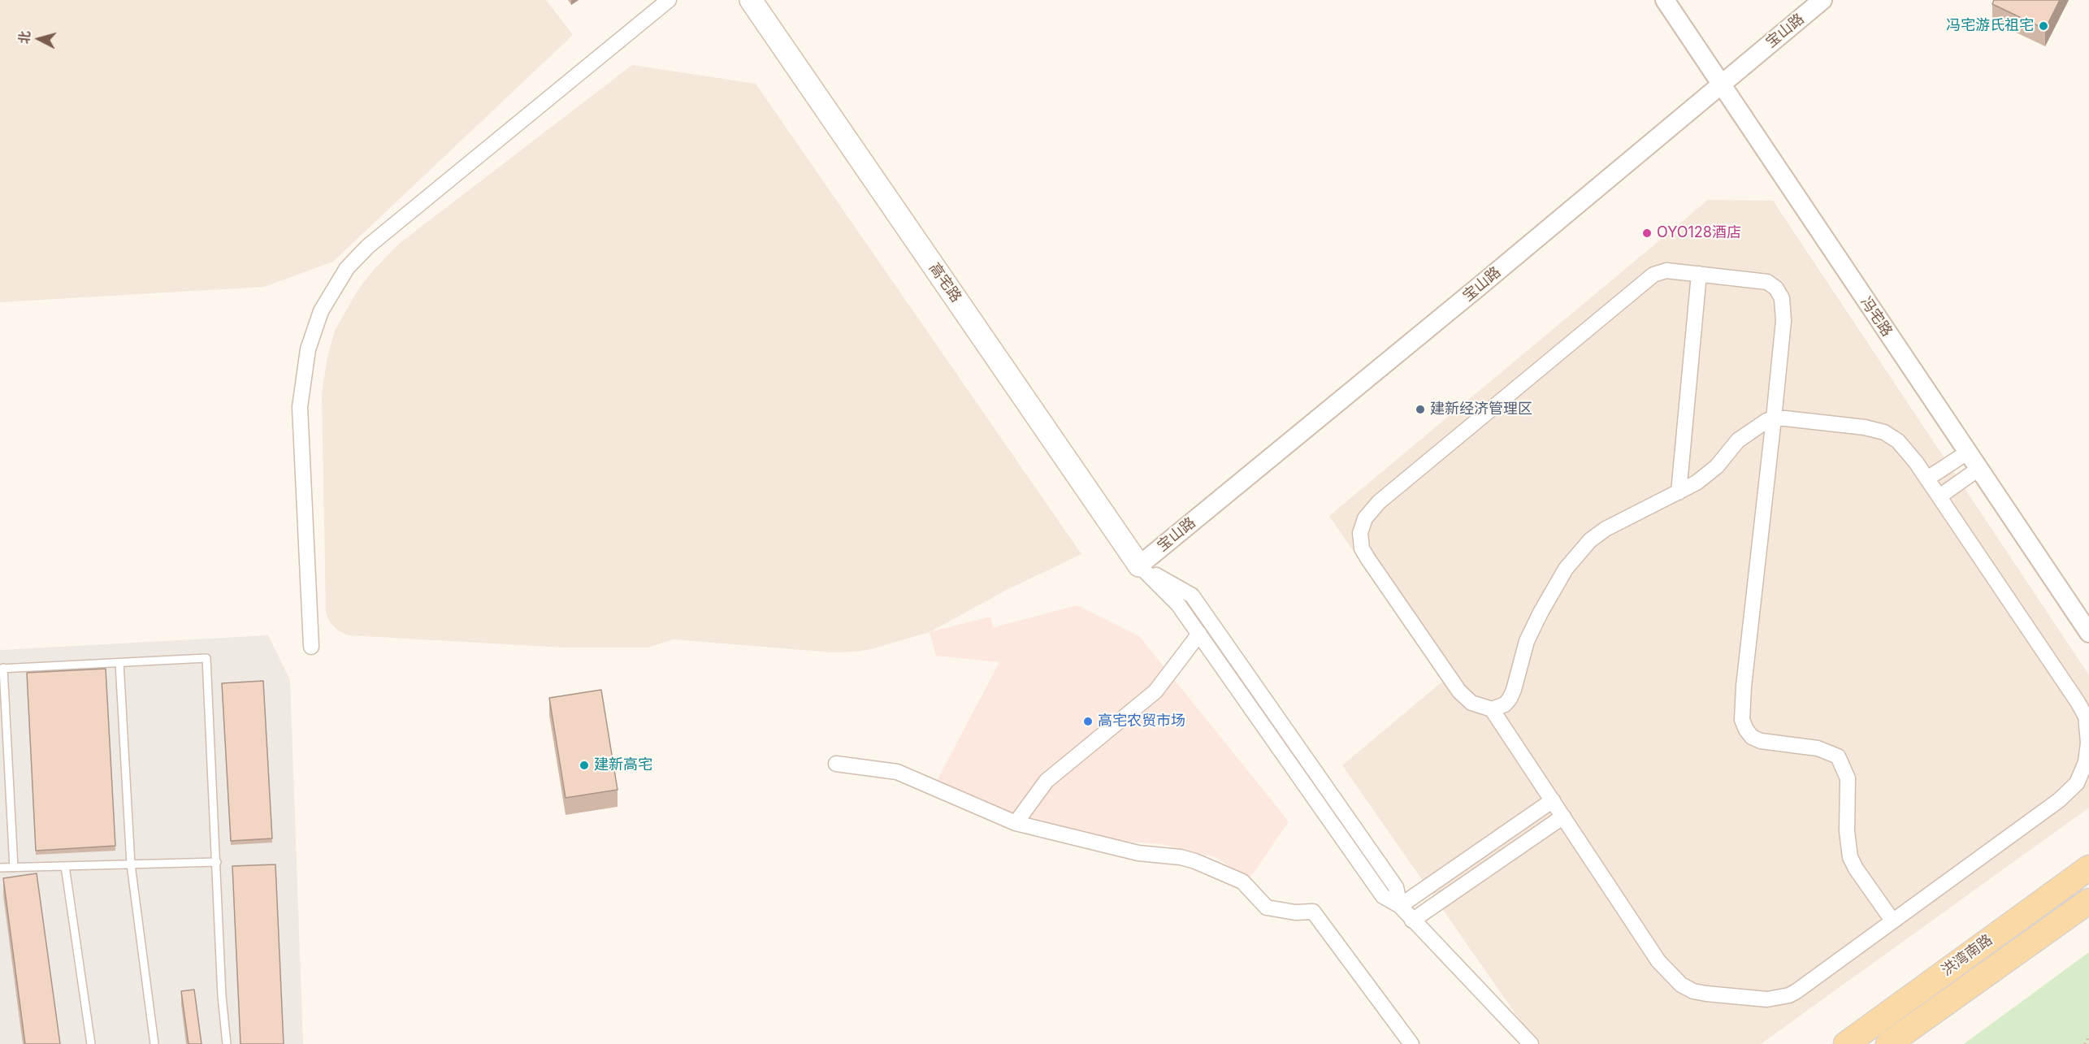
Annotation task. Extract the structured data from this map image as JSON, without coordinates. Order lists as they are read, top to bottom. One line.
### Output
{"streets":{"main road":["高宅路","洪湾南路"],"street":["宝山路","冯宅路"]},"crossings":[["宝山路","高宅路"],["宝山路","冯宅路"]],"places":["冯宅游氏祖宅","OYO128酒店","建新经济管理区","高宅农贸市场","建新高宅"],"north":"left"}
